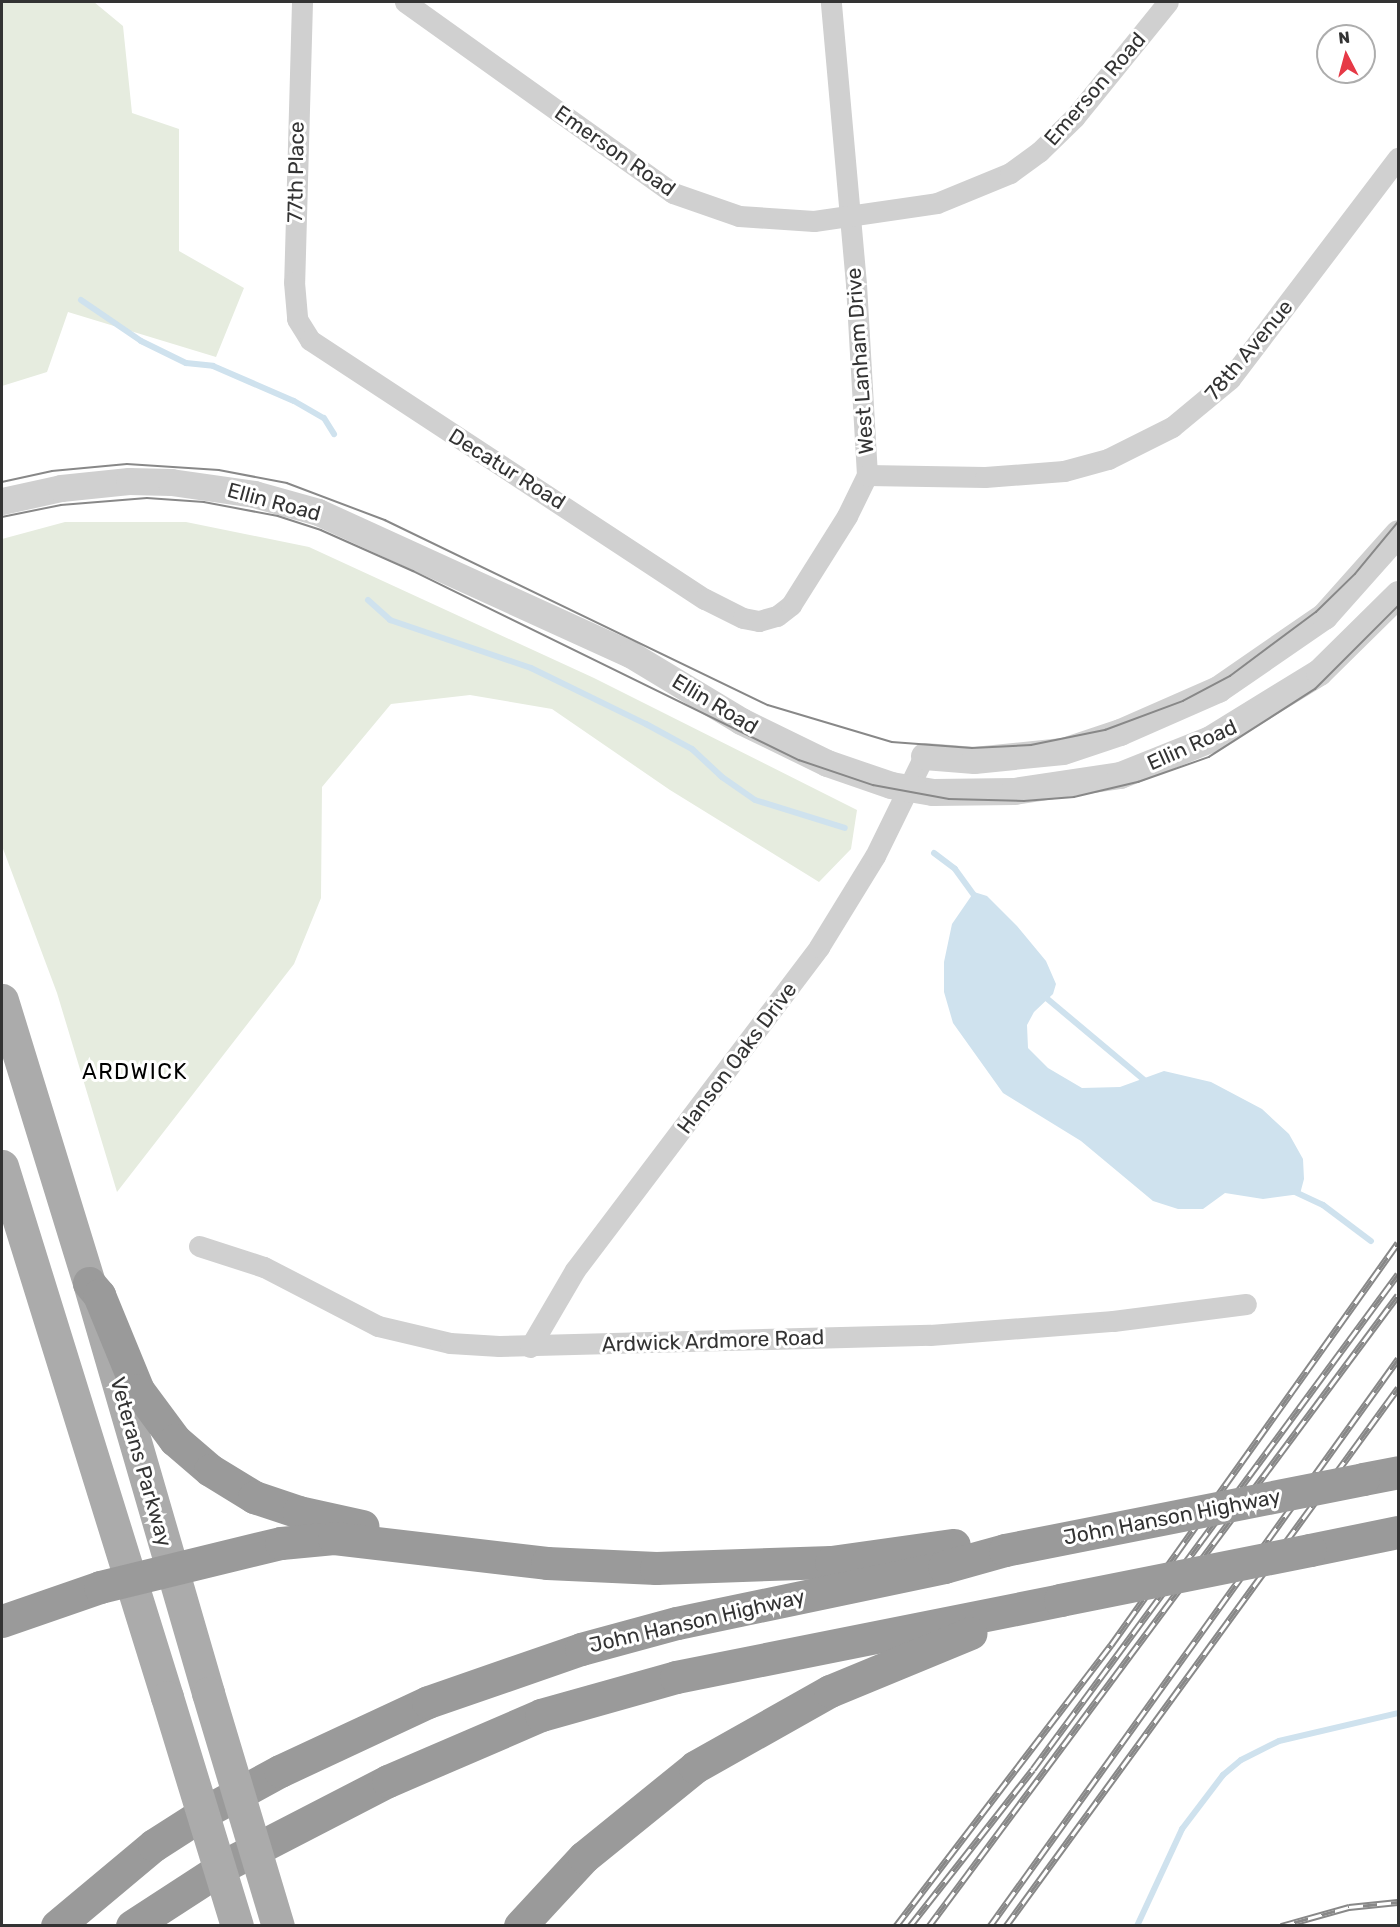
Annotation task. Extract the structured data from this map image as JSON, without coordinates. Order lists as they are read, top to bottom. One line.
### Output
{"streets":{"highway":["John Hanson Highway"],"main road":["Veterans Parkway"],"street":["Emerson Road","77th Place","78th Avenue","West Lanham Drive","Decatur Road","Ellin Road","Hanson Oaks Drive","Ardwick Ardmore Road"]},"crossings":[["Emerson Road","West Lanham Drive"],["77th Place","Decatur Road"],["78th Avenue","West Lanham Drive"],["West Lanham Drive","Decatur Road"],["Ellin Road","Hanson Oaks Drive"],["Hanson Oaks Drive","Ardwick Ardmore Road"]],"districts":["ARDWICK"],"north":"top"}
